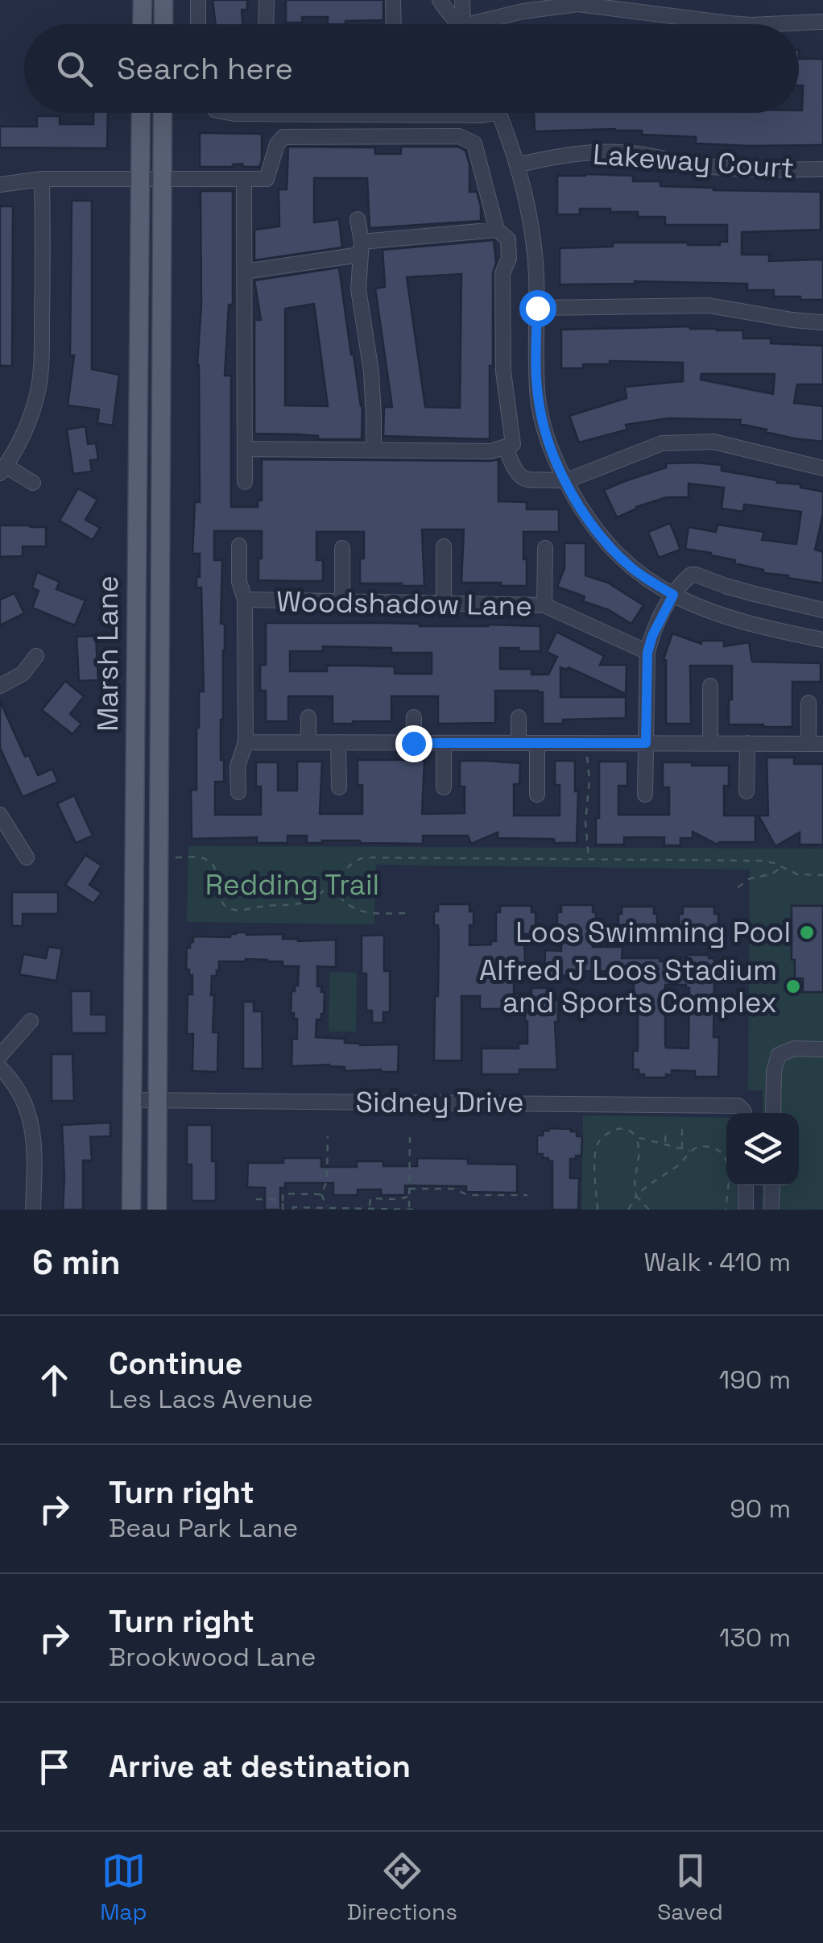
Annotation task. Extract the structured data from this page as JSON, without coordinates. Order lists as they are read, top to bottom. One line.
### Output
{"streets":{"main road":["Marsh Lane"],"street":["Lakeway Court","Woodshadow Lane","Sidney Drive"]},"crossings":[["Marsh Lane","Sidney Drive"]],"parks":["Redding Trail"],"places":["Loos Swimming Pool","Alfred J Loos Stadium and Sports Complex"],"page":{"search":"Search here","heading":["6 min","Walk · 410 m"],"list":[["Continue","Les Lacs Avenue","190 m"],["Turn right","Beau Park Lane","90 m"],["Turn right","Brookwood Lane","130 m"],"Arrive at destination"],"nav":["Map","Directions","Saved"]}}
